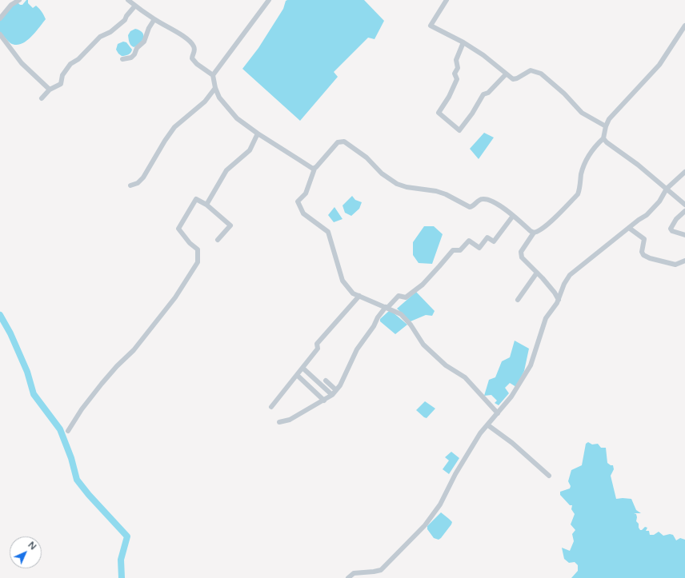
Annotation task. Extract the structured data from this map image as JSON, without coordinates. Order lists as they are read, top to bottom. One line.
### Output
{"north":"top right"}
